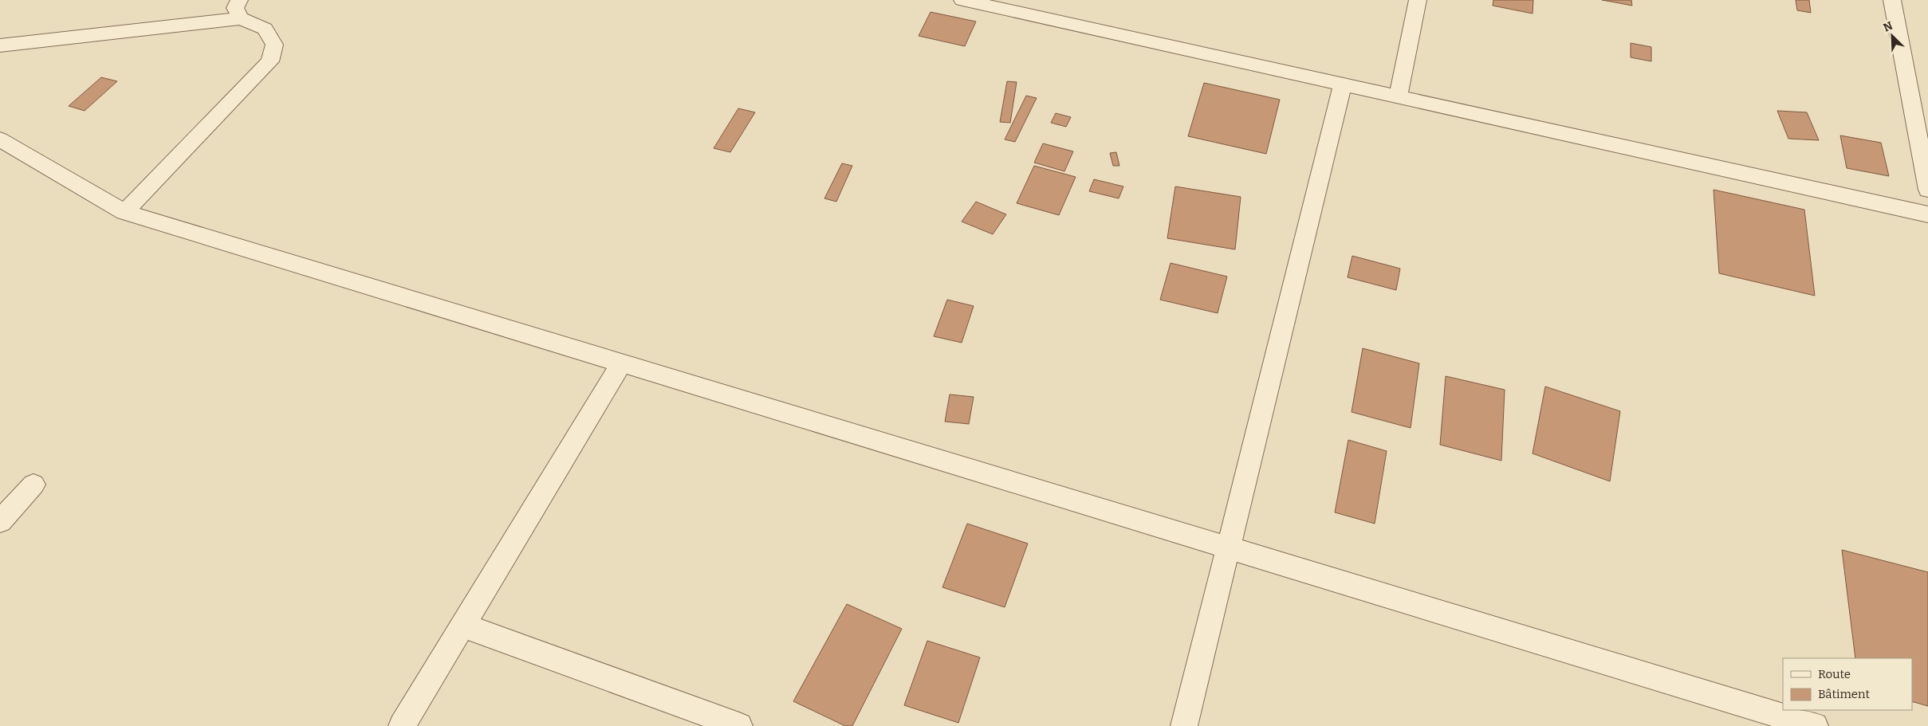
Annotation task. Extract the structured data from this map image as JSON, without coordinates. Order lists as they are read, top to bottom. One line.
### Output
{"legend":["Route","Bâtiment"],"north":"top left"}
